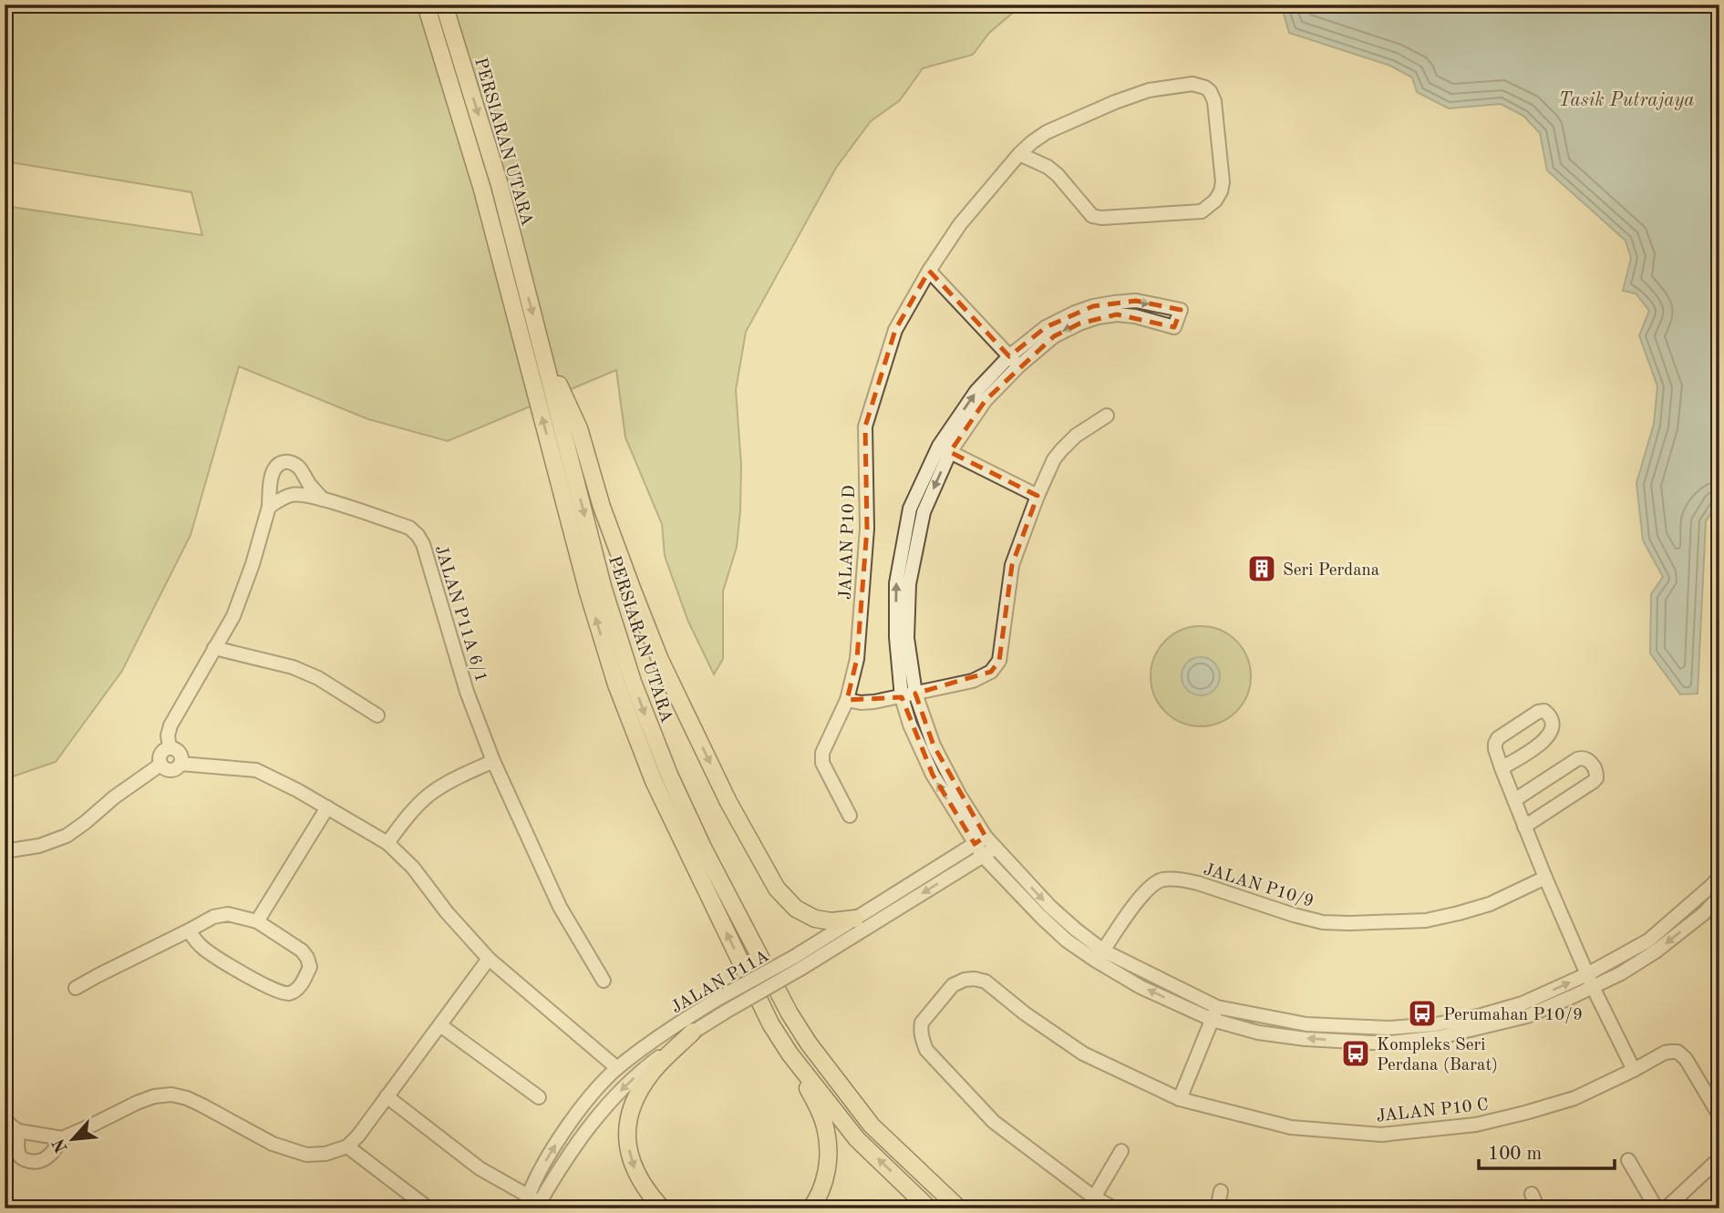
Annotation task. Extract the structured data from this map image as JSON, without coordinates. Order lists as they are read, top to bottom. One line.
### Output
{"streets":{"main road":["PERSIARAN UTARA"],"street":["JALAN P10 D","JALAN P11A 6/1","JALAN P10/9","JALAN P11A","JALAN P10 C"]},"water":["Tasik Putrajaya"],"places":{"building":["Seri Perdana"],"bus stop":["Perumahan P10/9","Kompleks Seri Perdana (Barat)"]},"scale_bar":"100 m","north":"bottom left"}
